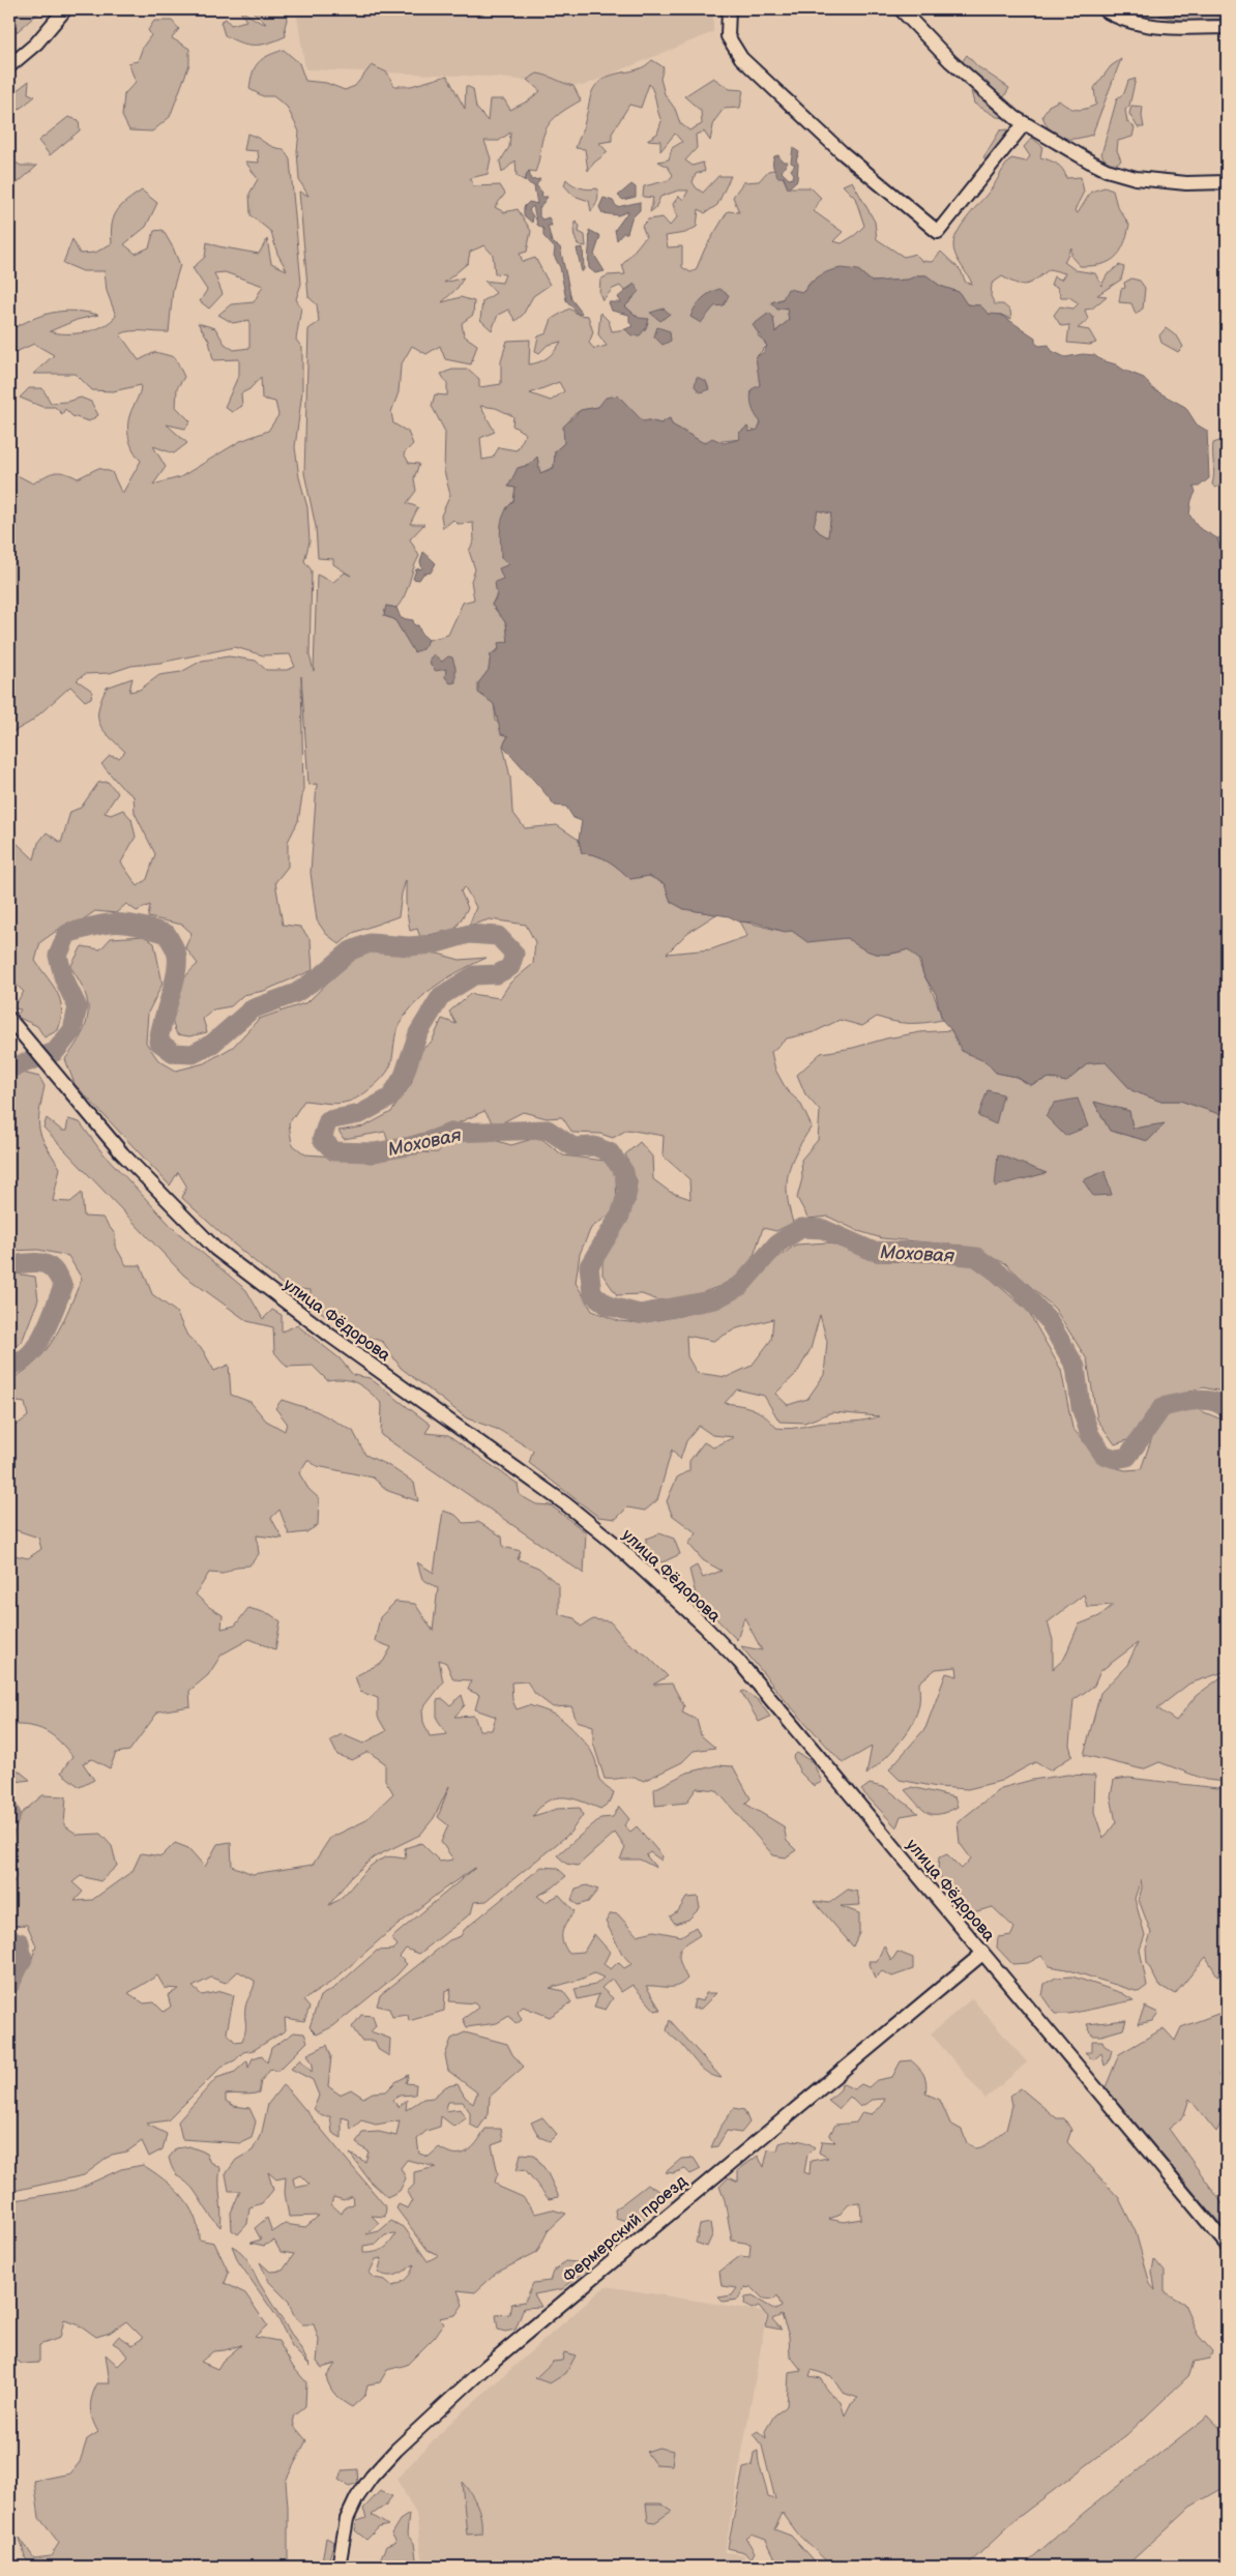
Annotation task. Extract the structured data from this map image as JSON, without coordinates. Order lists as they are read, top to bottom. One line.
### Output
{"streets":{"street":["улица Фёдорова","Фермерский проезд"]},"crossings":[["улица Фёдорова","Фермерский проезд"]],"water":["Моховая"]}
